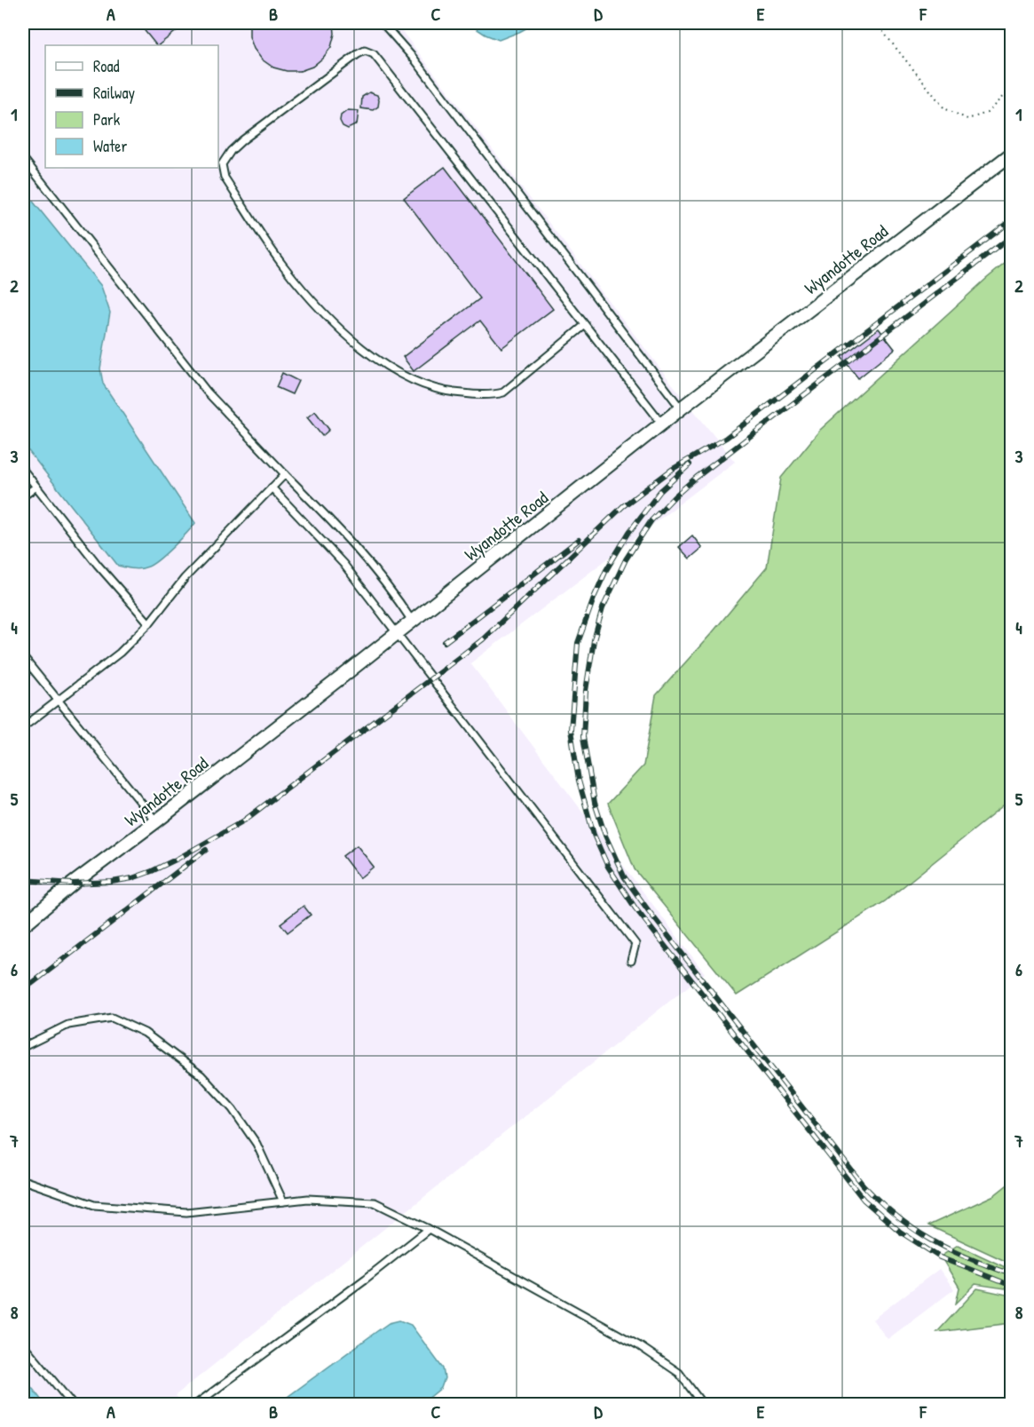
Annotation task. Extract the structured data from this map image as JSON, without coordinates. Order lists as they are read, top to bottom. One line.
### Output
{"streets":{"street":["Wyandotte Road"]},"legend":["Road","Railway","Park","Water"],"grid":{"columns":["A","B","C","D","E","F"],"rows":["1","2","3","4","5","6","7","8"]}}
